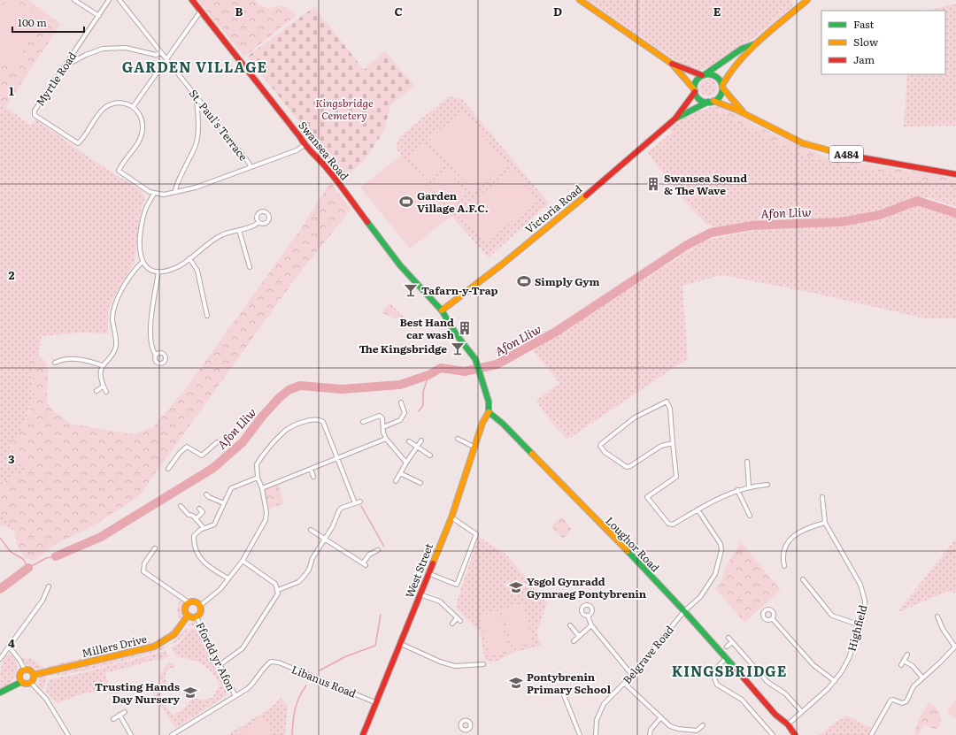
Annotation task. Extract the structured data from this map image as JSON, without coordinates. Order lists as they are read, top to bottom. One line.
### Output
{"streets":{"main road":["Swansea Road","A484","Victoria Road","Loughor Road","West Street","Millers Drive"],"street":["Myrtle Road","St. Paul's Terrace","Highfield","Belgrave Road","Ffordd yr Afon","Libanus Road"]},"crossings":[["Swansea Road","Victoria Road"],["Swansea Road","Loughor Road"],["Swansea Road","West Street"],["A484","Victoria Road"],["Loughor Road","West Street"],["Loughor Road","Highfield"],["Loughor Road","Belgrave Road"],["West Street","Libanus Road"],["Millers Drive","Ffordd yr Afon"],["Ffordd yr Afon","Libanus Road"]],"districts":["GARDEN VILLAGE","KINGSBRIDGE"],"water":["Afon Lliw"],"parks":["Kingsbridge Cemetery"],"places":{"building":["Swansea Sound & The Wave","Best Hand car wash"],"sports":["Garden Village A.F.C.","Simply Gym"],"bar":["Tafarn-y-Trap","The Kingsbridge"],"school or university":["Ysgol Gynradd Gymraeg Pontybrenin","Pontybrenin Primary School","Trusting Hands Day Nursery"]},"legend":["Fast","Slow","Jam"],"scale_bar":"100 m","grid":{"columns":["B","C","D","E"],"rows":["1","2","3","4"]}}
